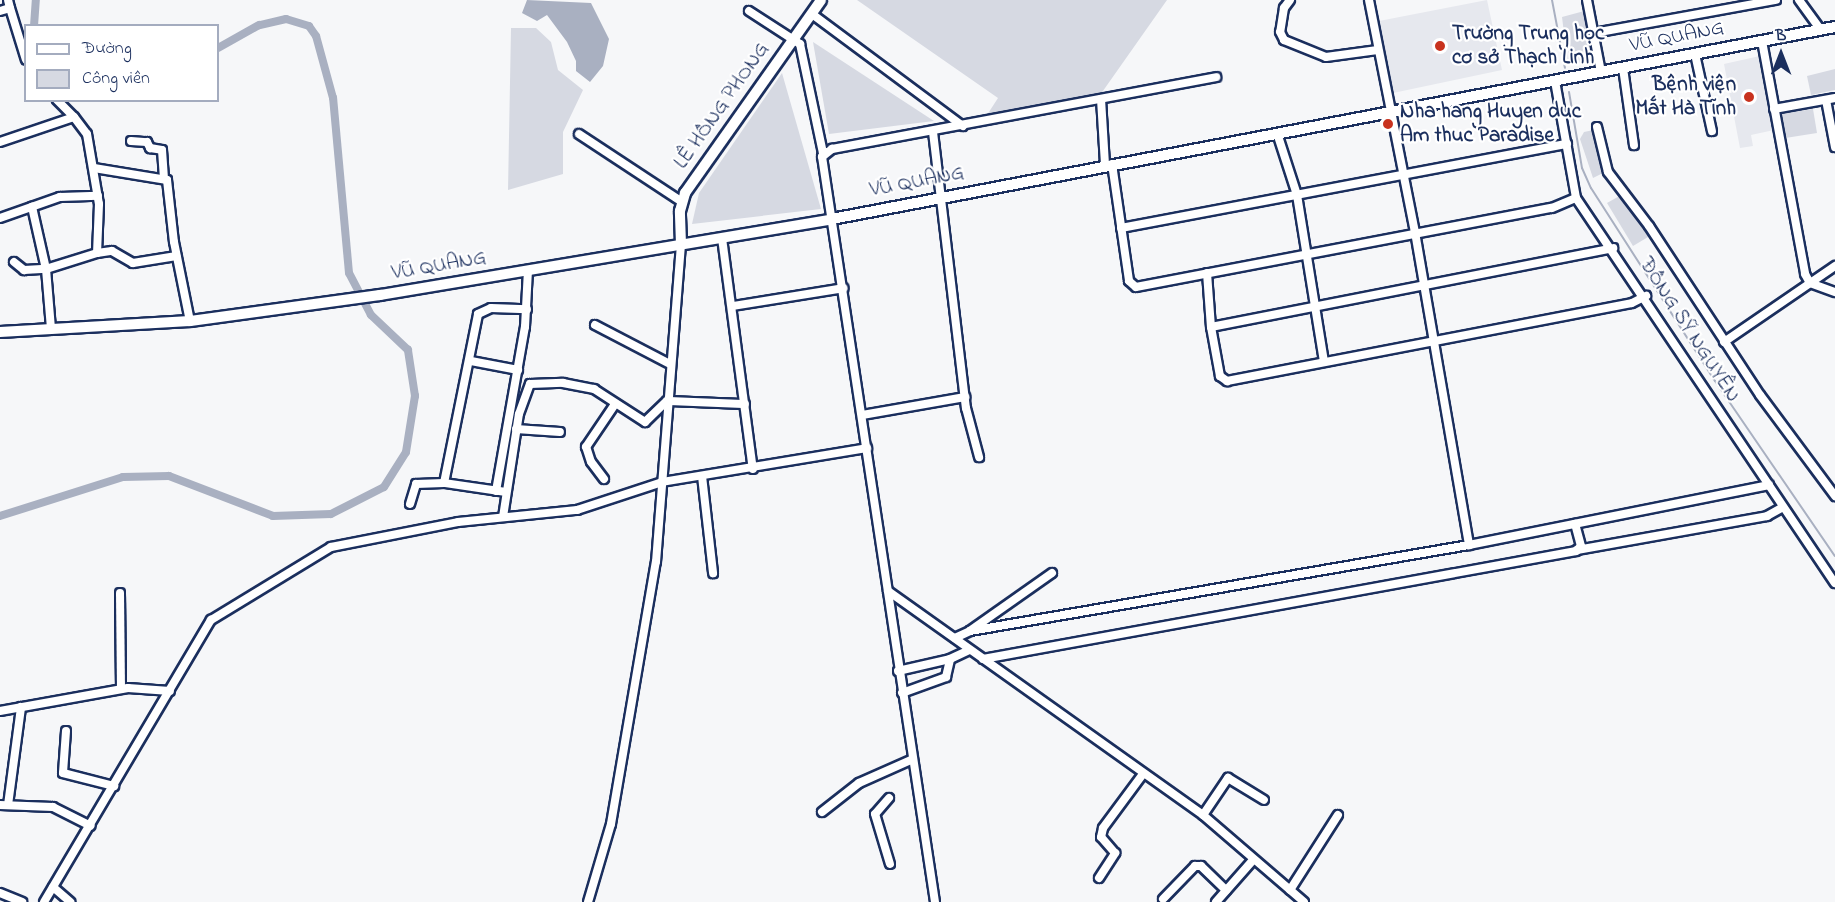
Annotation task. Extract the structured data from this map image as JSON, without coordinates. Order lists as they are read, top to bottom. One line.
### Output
{"streets":{"main road":["VŨ QUANG","LÊ HỒNG PHONG"],"street":["ĐỒNG SỸ NGUYÊN"]},"crossings":[["VŨ QUANG","LÊ HỒNG PHONG"],["VŨ QUANG","ĐỒNG SỸ NGUYÊN"]],"places":["Trường Trung học cơ sở Thạch Linh","Bệnh viện Mắt Hà Tĩnh","Nha hang Huyen duc Am thuc Paradise"],"legend":["Đường","Công viên"],"north":"top"}
